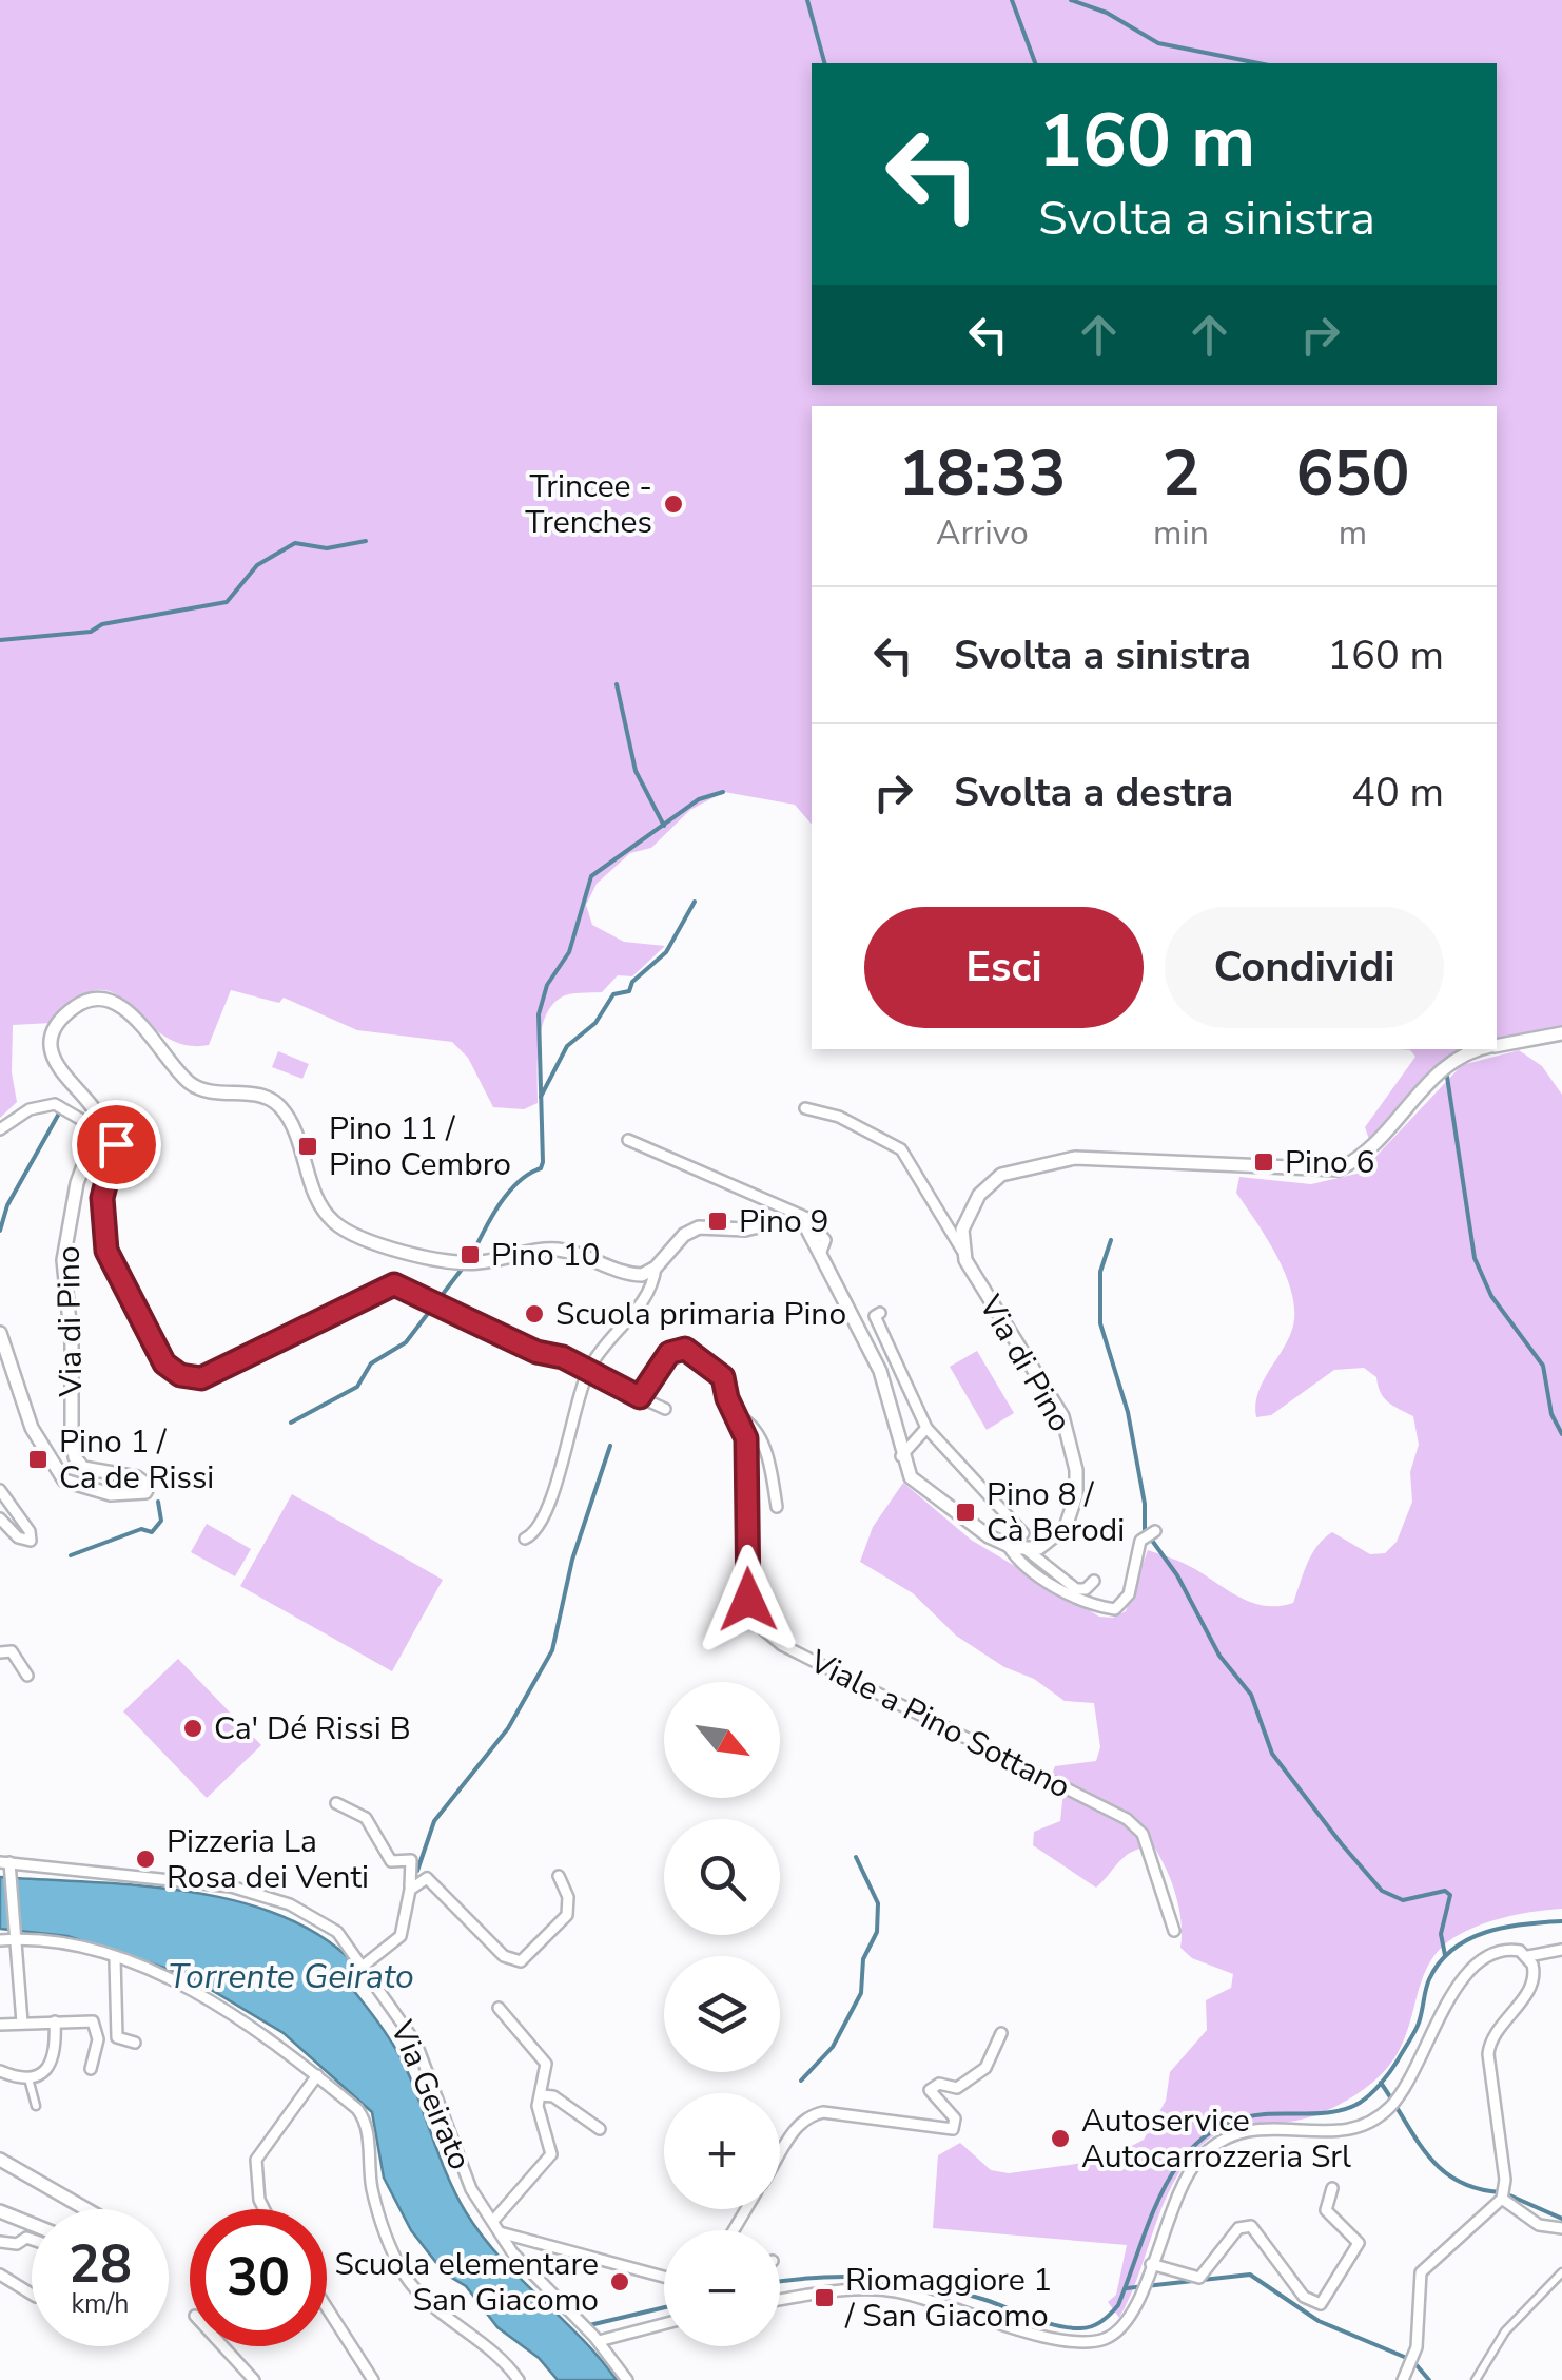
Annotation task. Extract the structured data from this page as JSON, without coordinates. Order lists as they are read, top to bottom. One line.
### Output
{"streets":{"street":["Via di Pino","Viale a Pino Sottano","Via Geirato"]},"water":["Torrente Geirato"],"places":{"other":["Trincee - Trenches","Scuola primaria Pino","Ca' Dé Rissi B","Pizzeria La Rosa dei Venti","Autoservice Autocarrozzeria Srl","Scuola elementare San Giacomo"],"transit":["Pino 11 / Pino Cembro","Pino 6","Pino 9","Pino 10","Pino 1 / Ca de Rissi","Pino 8 / Cà Berodi","Riomaggiore 1 / San Giacomo"]},"north":"bottom right","page":{"turn":["160 m","Svolta a sinistra"],"eta":["18:33","Arrivo","2","min","650","m"],"list":[{"name":"Svolta a sinistra","value":"160 m"},{"name":"Svolta a destra","value":"40 m"}],"buttons":["Esci","Condividi"],"map_buttons":["+","−"],"speed":"28 km/h","limit":"30"}}
